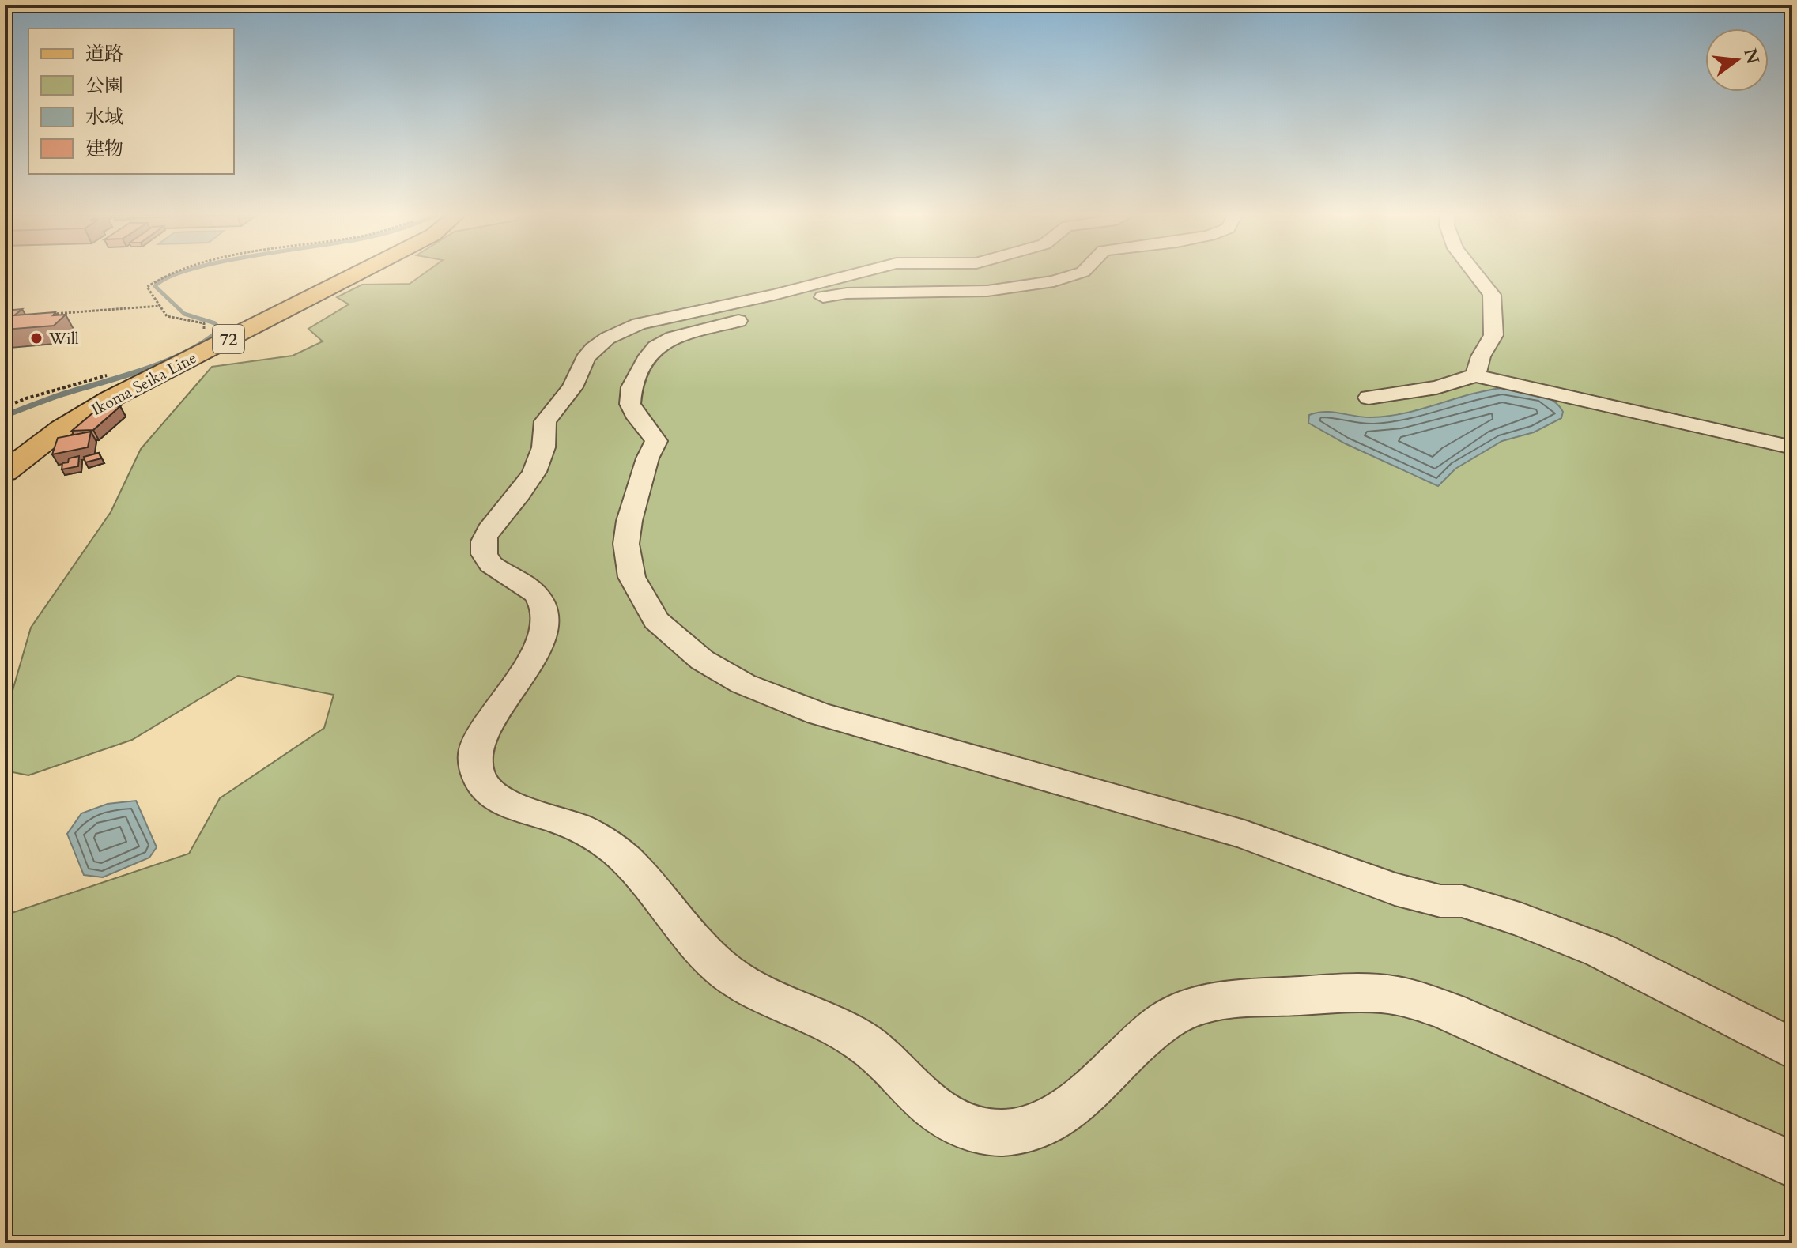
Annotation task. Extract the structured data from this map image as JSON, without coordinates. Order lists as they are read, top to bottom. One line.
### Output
{"streets":{"main road":["72","Ikoma Seika Line"]},"places":["Will"],"legend":["道路","公園","水域","建物"],"north":"right"}
